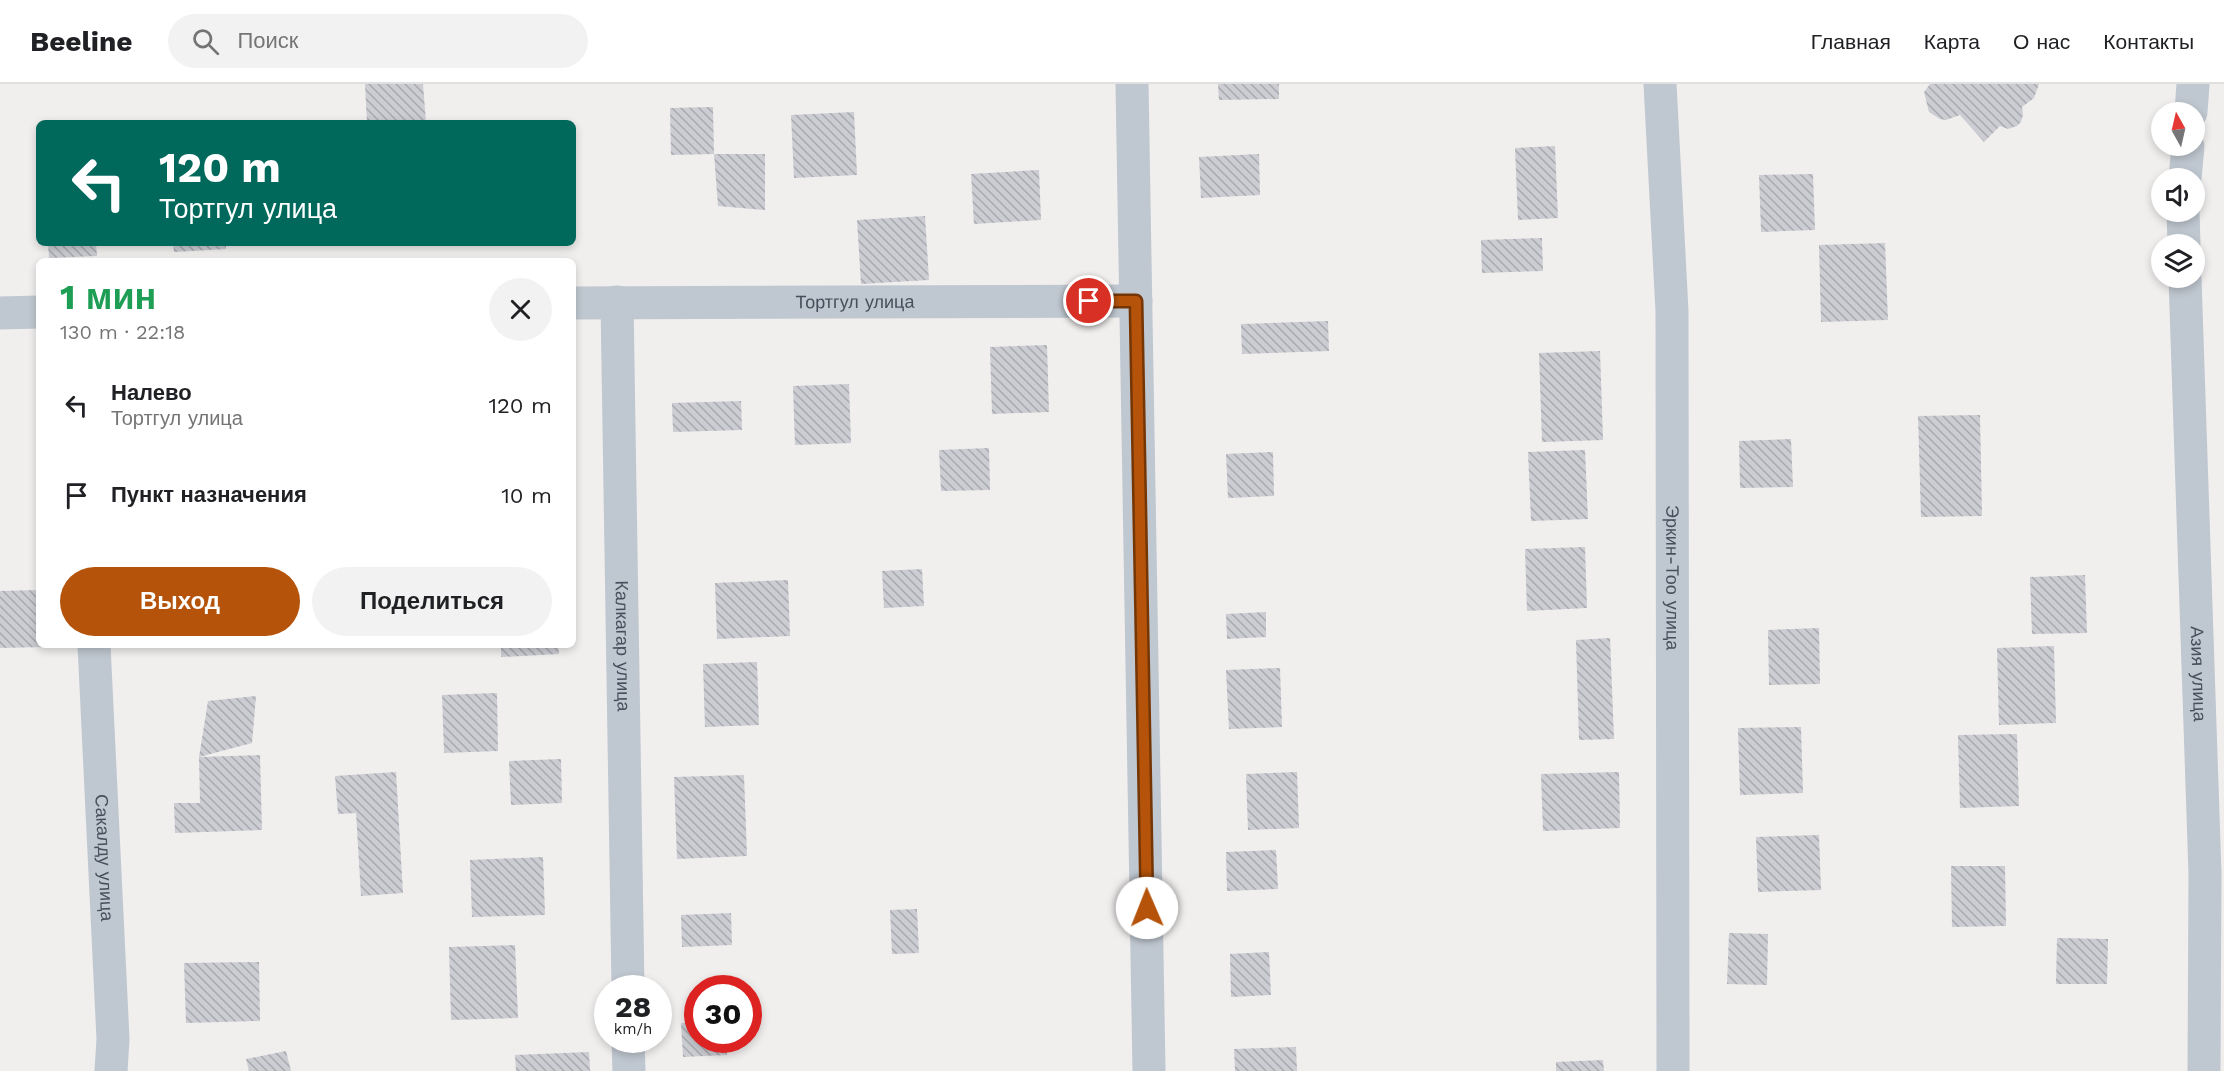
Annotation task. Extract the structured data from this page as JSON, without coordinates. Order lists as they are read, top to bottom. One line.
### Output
{"streets":{"street":["Тортгул улица","Эркин-Тоо улица","Калкагар улица","Азия улица","Сакалду улица"]},"crossings":[["Тортгул улица","Калкагар улица"]],"north":"top","page":{"header":"Beeline","search":"Поиск","nav":["Главная","Карта","О нас","Контакты"],"turn":["120 m","Тортгул улица"],"heading":["1 мин","130 m · 22:18"],"list":[{"name":"Налево","note":"Тортгул улица","value":"120 m"},{"name":"Пункт назначения","value":"10 m"}],"buttons":["Выход","Поделиться"],"speed":"28 km/h","limit":"30"}}
